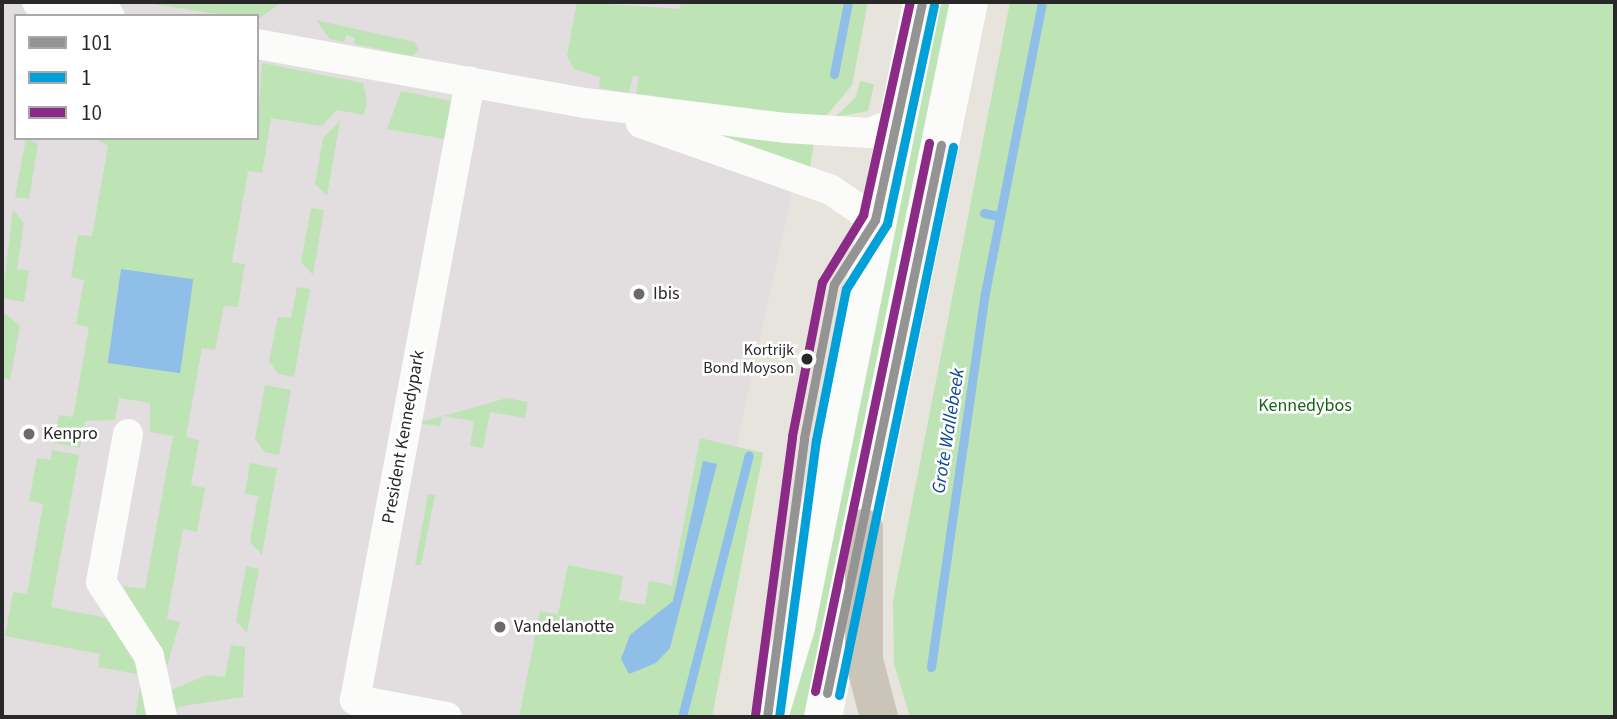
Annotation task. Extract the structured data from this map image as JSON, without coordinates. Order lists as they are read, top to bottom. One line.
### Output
{"streets":{"street":["President Kennedypark"]},"water":["Grote Wallebeek"],"parks":["Kennedybos"],"places":["Ibis","Kortrijk Bond Moyson","Kenpro","Vandelanotte"],"lines":["transit line 101","transit line 10","transit line 1"],"legend":["101","1","10"]}
